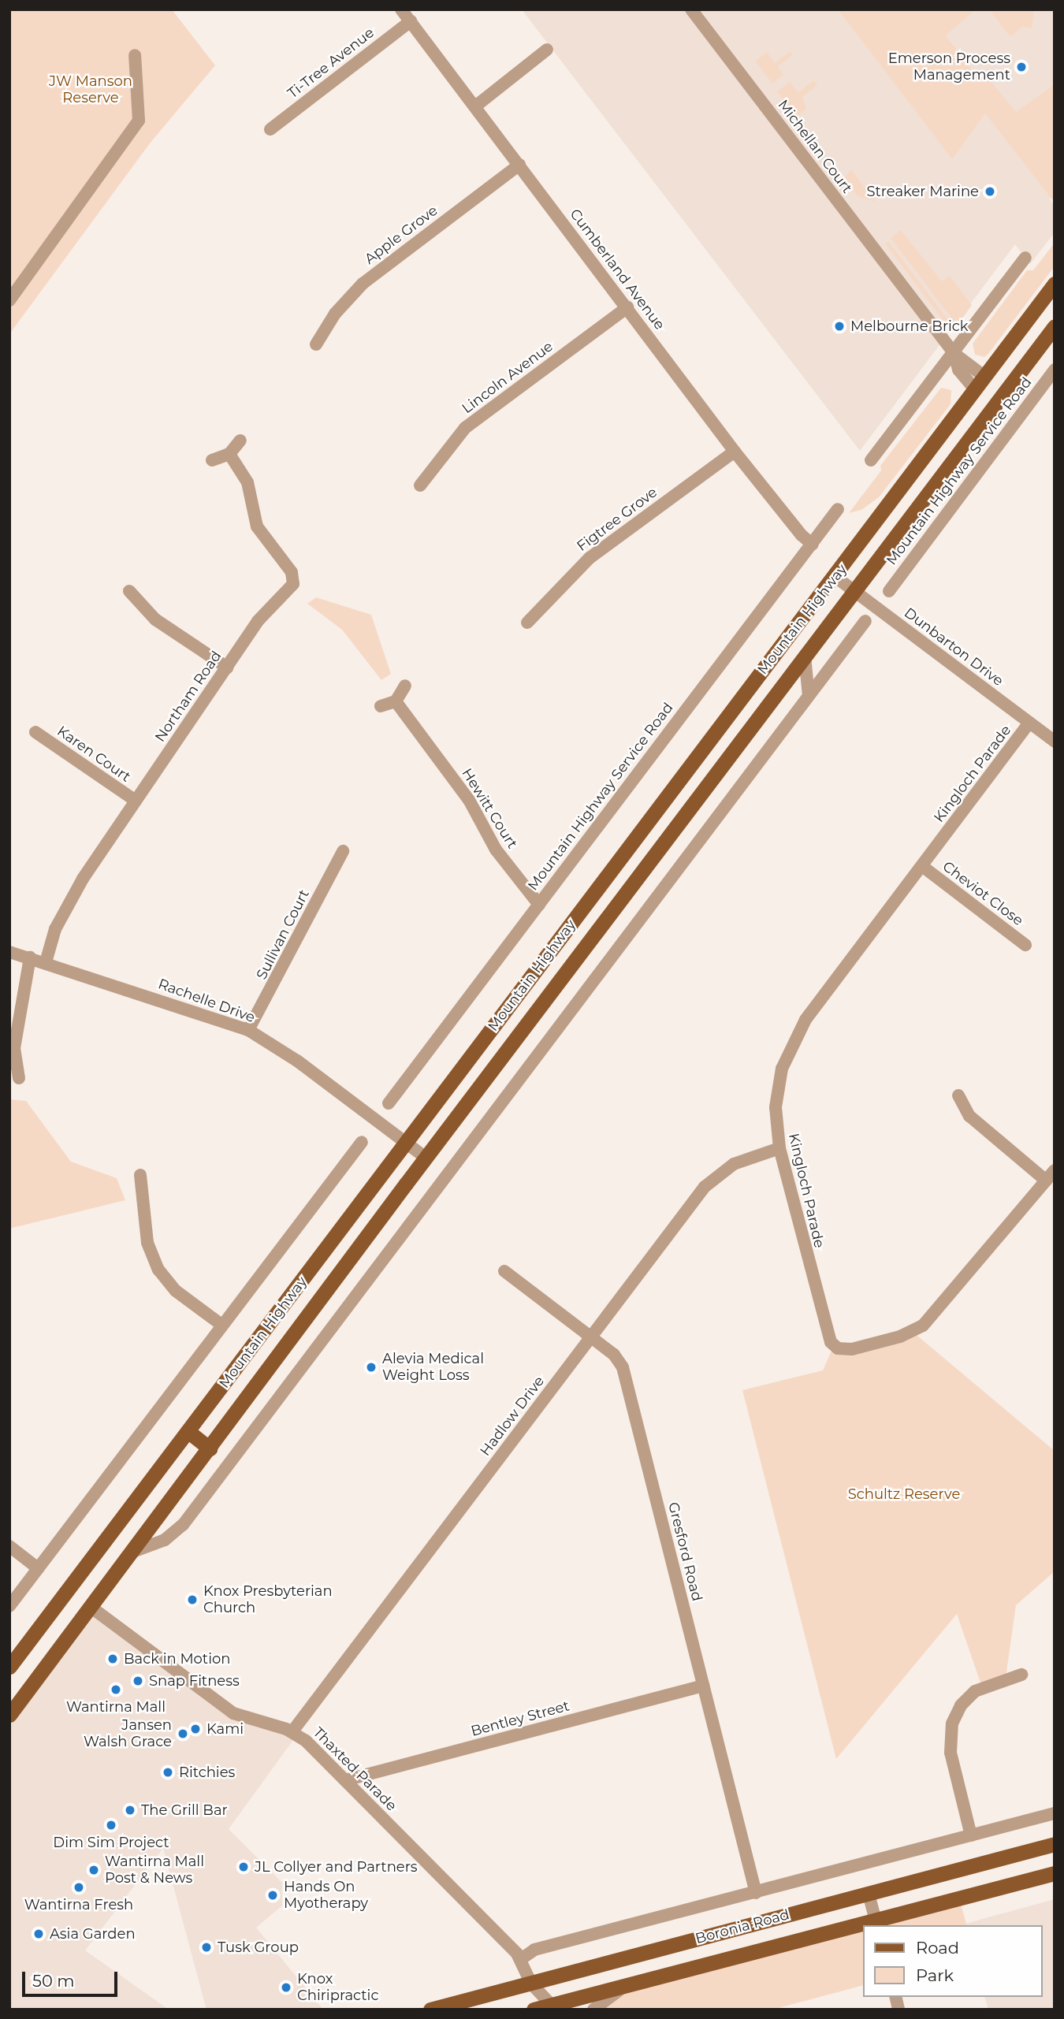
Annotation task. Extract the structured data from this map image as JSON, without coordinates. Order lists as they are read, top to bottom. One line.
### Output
{"streets":{"main road":["Mountain Highway","Boronia Road"],"street":["Ti-Tree Avenue","Michellan Court","Apple Grove","Cumberland Avenue","Lincoln Avenue","Mountain Highway Service Road","Figtree Grove","Dunbarton Drive","Northam Road","Karen Court","Kingloch Parade","Hewitt Court","Cheviot Close","Sullivan Court","Rachelle Drive","Hadlow Drive","Gresford Road","Bentley Street","Thaxted Parade"]},"crossings":[["Ti-Tree Avenue","Cumberland Avenue"],["Michellan Court","Mountain Highway"],["Apple Grove","Cumberland Avenue"],["Cumberland Avenue","Lincoln Avenue"],["Cumberland Avenue","Mountain Highway Service Road"],["Cumberland Avenue","Figtree Grove"],["Mountain Highway Service Road","Hewitt Court"],["Mountain Highway","Dunbarton Drive"],["Mountain Highway","Rachelle Drive"],["Mountain Highway","Thaxted Parade"],["Dunbarton Drive","Kingloch Parade"],["Northam Road","Karen Court"],["Northam Road","Rachelle Drive"],["Kingloch Parade","Cheviot Close"],["Kingloch Parade","Hadlow Drive"],["Sullivan Court","Rachelle Drive"],["Hadlow Drive","Gresford Road"],["Hadlow Drive","Thaxted Parade"],["Gresford Road","Bentley Street"],["Bentley Street","Thaxted Parade"],["Thaxted Parade","Boronia Road"]],"parks":["JW Manson Reserve","Schultz Reserve"],"places":["Emerson Process Management","Streaker Marine","Melbourne Brick","Alevia Medical Weight Loss","Knox Presbyterian Church","Back in Motion","Snap Fitness","Wantirna Mall","Kami","Jansen Walsh Grace","Ritchies","The Grill Bar","Dim Sim Project","JL Collyer and Partners","Wantirna Mall Post & News","Wantirna Fresh","Hands On Myotherapy","Asia Garden","Tusk Group","Knox Chiripractic"],"legend":["Road","Park"],"scale_bar":"50 m"}
